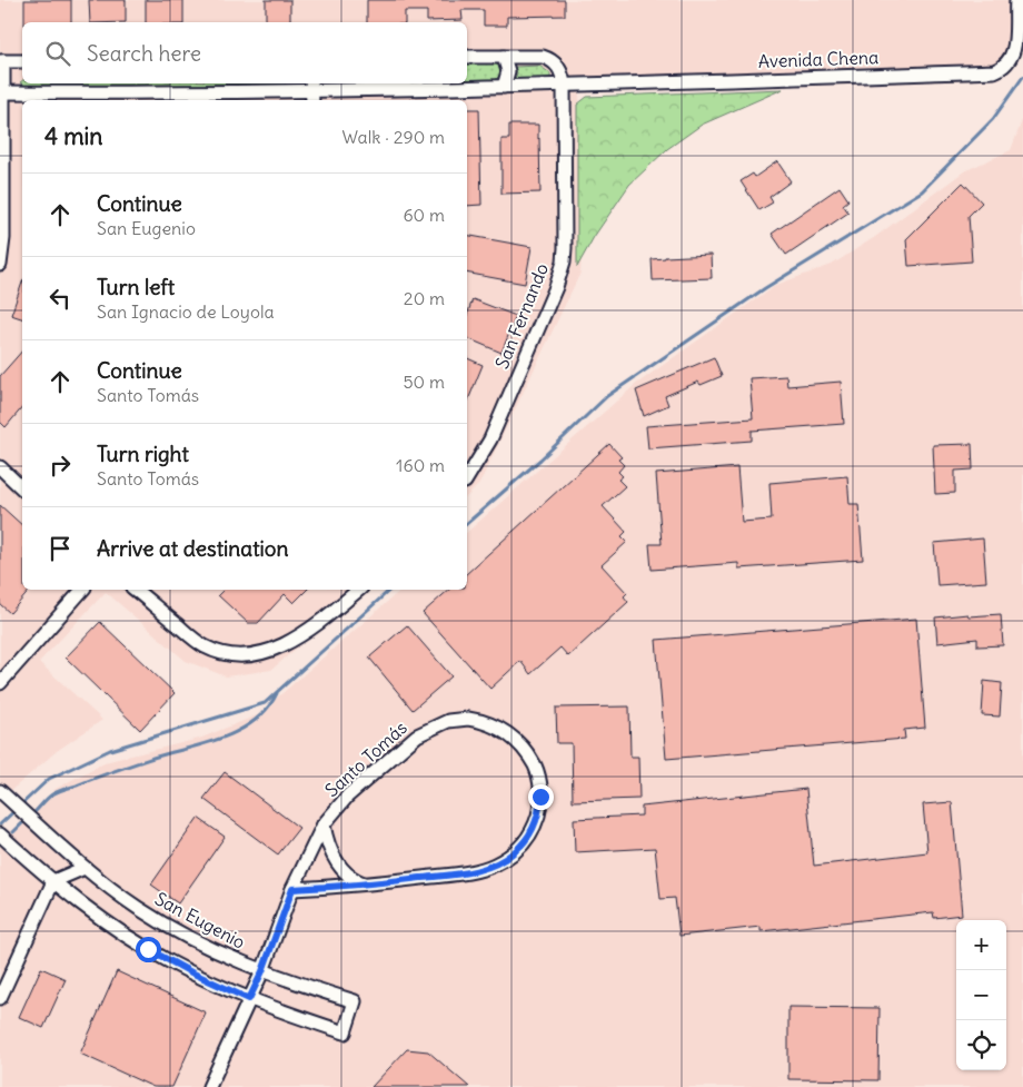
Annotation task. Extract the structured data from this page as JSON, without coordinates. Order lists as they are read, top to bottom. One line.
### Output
{"streets":{"street":["Avenida Chena","San Fernando","Santo Tomás","San Eugenio"]},"crossings":[["Avenida Chena","San Fernando"],["Santo Tomás","San Eugenio"]],"page":{"search":"Search here","heading":["4 min","Walk · 290 m"],"list":[["Continue","San Eugenio","60 m"],["Turn left","San Ignacio de Loyola","20 m"],["Continue","Santo Tomás","50 m"],["Turn right","Santo Tomás","160 m"],"Arrive at destination"],"map_buttons":["+","−"]}}
